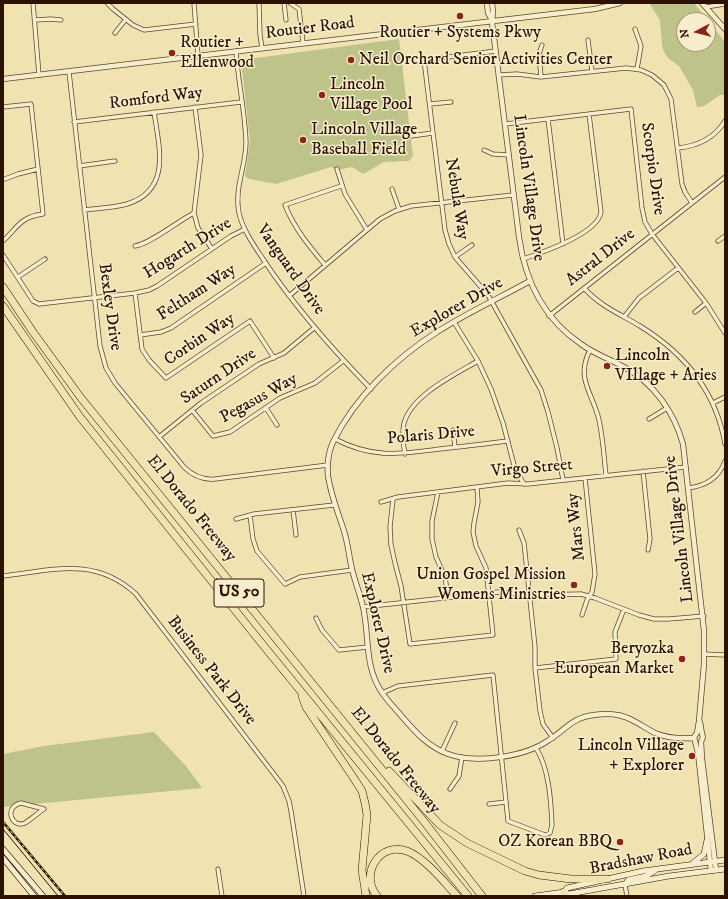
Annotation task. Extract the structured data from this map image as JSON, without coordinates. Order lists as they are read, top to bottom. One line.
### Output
{"streets":{"highway":["El Dorado Freeway","US 50"],"main road":["Bradshaw Road"],"street":["Routier Road","Romford Way","Scorpio Drive","Lincoln Village Drive","Nebula Way","Hogarth Drive","Astral Drive","Vanguard Drive","Feltham Way","Bexley Drive","Explorer Drive","Corbin Way","Saturn Drive","Pegasus Way","Polaris Drive","Virgo Street","Mars Way","Business Park Drive"]},"crossings":[["Routier Road","Lincoln Village Drive"],["Routier Road","Vanguard Drive"],["Routier Road","Bexley Drive"],["Romford Way","Vanguard Drive"],["Romford Way","Bexley Drive"],["Scorpio Drive","Lincoln Village Drive"],["Scorpio Drive","Astral Drive"],["Lincoln Village Drive","Nebula Way"],["Lincoln Village Drive","Astral Drive"],["Lincoln Village Drive","Explorer Drive"],["Lincoln Village Drive","Virgo Street"],["Lincoln Village Drive","Bradshaw Road"],["Nebula Way","Explorer Drive"],["Nebula Way","Virgo Street"],["Hogarth Drive","Vanguard Drive"],["Hogarth Drive","Bexley Drive"],["Hogarth Drive","Corbin Way"],["Vanguard Drive","Feltham Way"],["Vanguard Drive","Explorer Drive"],["Vanguard Drive","Saturn Drive"],["Vanguard Drive","Pegasus Way"],["Feltham Way","Corbin Way"],["Bexley Drive","Explorer Drive"],["Bexley Drive","Saturn Drive"],["Explorer Drive","Polaris Drive"],["Corbin Way","Saturn Drive"],["Saturn Drive","Pegasus Way"],["Virgo Street","Mars Way"]],"places":["Routier + Systems Pkwy","Routier + Ellenwood","Neil Orchard Senior Activities Center","Lincoln Village Pool","Lincoln Village Baseball Field","Lincoln VIllage + Aries","Union Gospel Mission Womens Ministries","Beryozka European Market","Lincoln Village + Explorer","OZ Korean BBQ"],"north":"left"}
